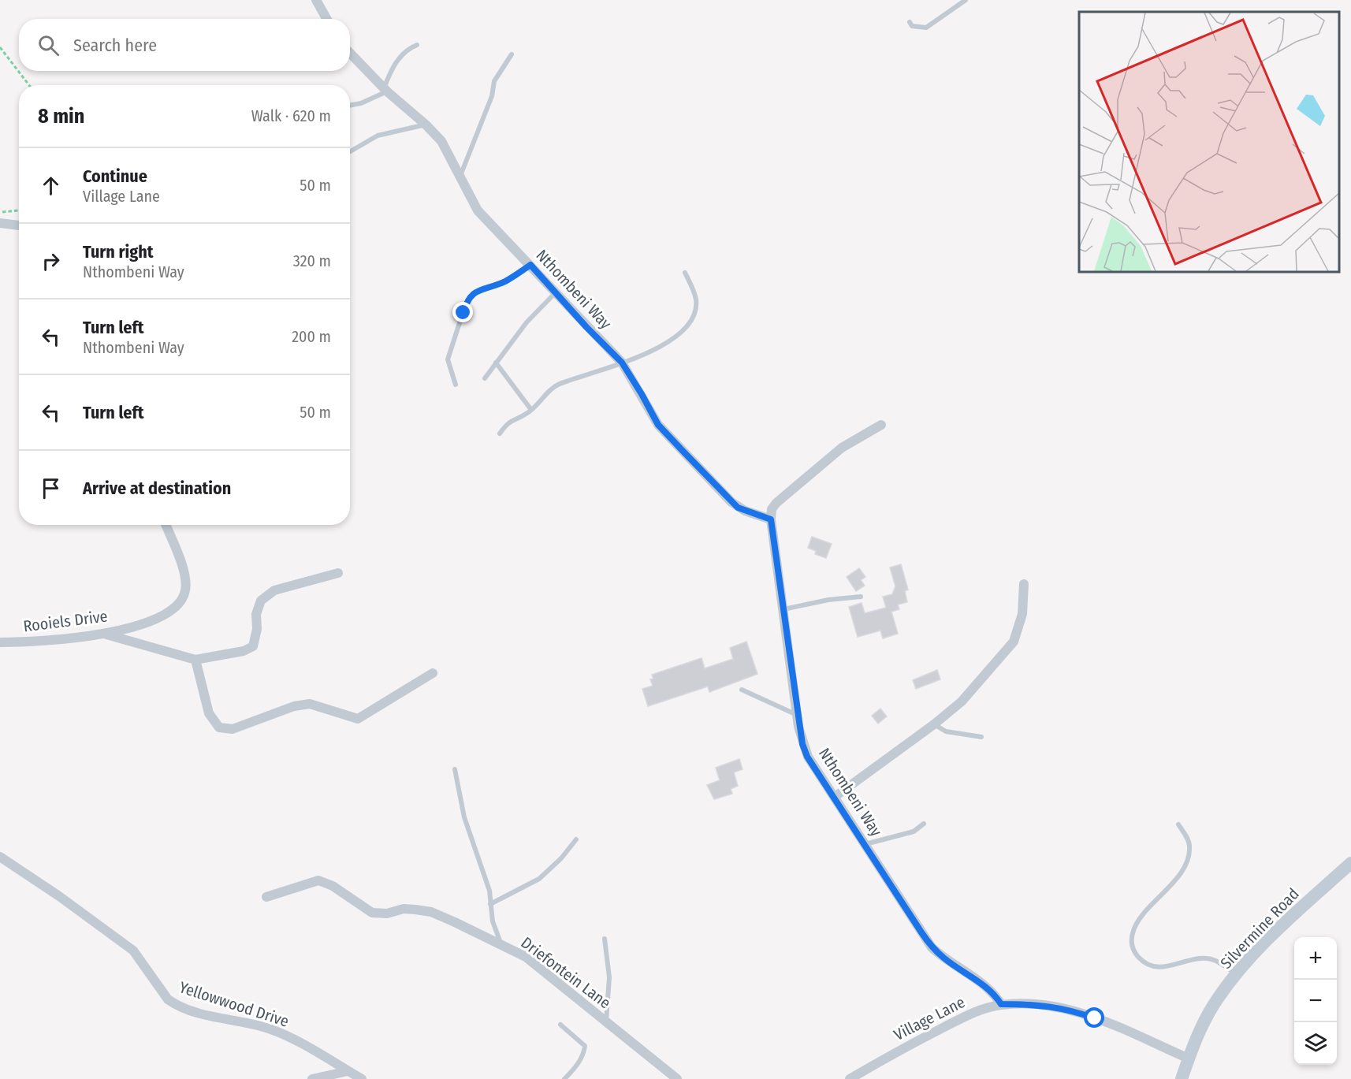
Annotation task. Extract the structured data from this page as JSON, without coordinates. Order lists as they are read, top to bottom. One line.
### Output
{"streets":{"street":["Nthombeni Way","Rooiels Drive","Silvermine Road","Driefontein Lane","Yellowwood Drive","Village Lane"]},"crossings":[["Nthombeni Way","Village Lane"],["Silvermine Road","Village Lane"]],"page":{"search":"Search here","heading":["8 min","Walk · 620 m"],"list":[["Continue","Village Lane","50 m"],["Turn right","Nthombeni Way","320 m"],["Turn left","Nthombeni Way","200 m"],["Turn left","50 m"],"Arrive at destination"],"map_buttons":["+","−"]}}
